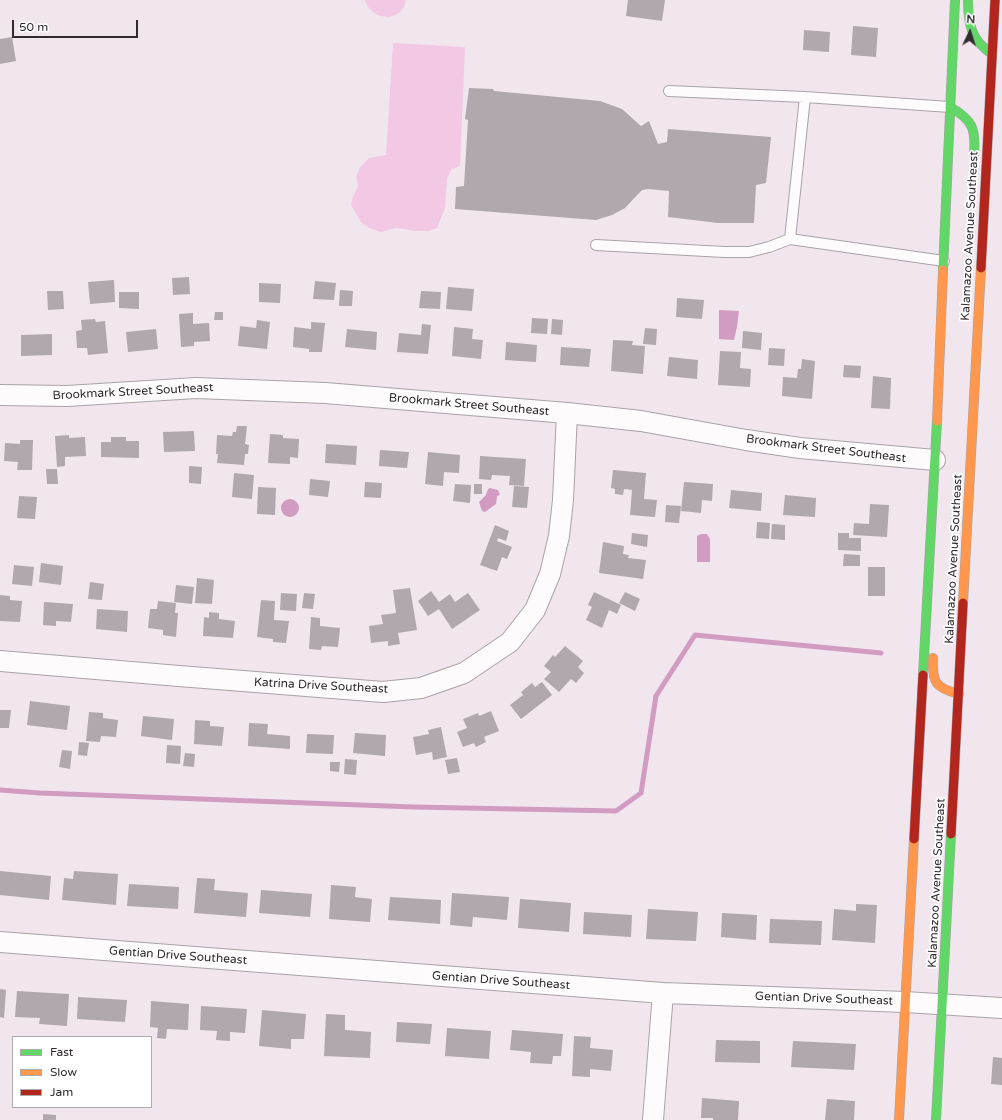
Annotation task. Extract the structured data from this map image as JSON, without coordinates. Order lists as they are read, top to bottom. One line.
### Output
{"streets":{"main road":["Kalamazoo Avenue Southeast"],"street":["Brookmark Street Southeast","Katrina Drive Southeast","Gentian Drive Southeast"]},"crossings":[["Kalamazoo Avenue Southeast","Brookmark Street Southeast"],["Kalamazoo Avenue Southeast","Gentian Drive Southeast"],["Brookmark Street Southeast","Katrina Drive Southeast"]],"legend":["Fast","Slow","Jam"],"scale_bar":"50 m","north":"top"}
